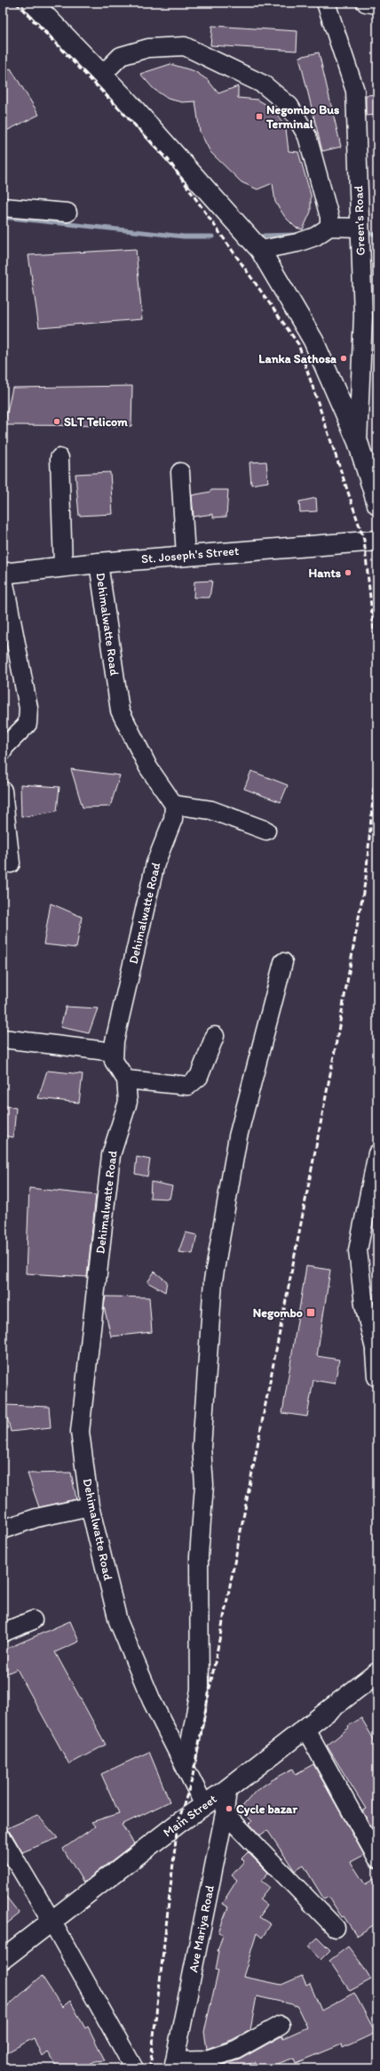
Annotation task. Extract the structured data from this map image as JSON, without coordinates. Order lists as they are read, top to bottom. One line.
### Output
{"streets":{"main road":["St. Joseph's Street","Main Street"],"street":["Green's Road","Dehimalwatte Road","Ave Mariya Road"]},"crossings":[["St. Joseph's Street","Dehimalwatte Road"],["Dehimalwatte Road","Main Street"],["Main Street","Ave Mariya Road"]],"places":{"transit":["Negombo Bus Terminal","Negombo"],"other":["Lanka Sathosa","SLT Telicom","Hants","Cycle bazar"]}}
